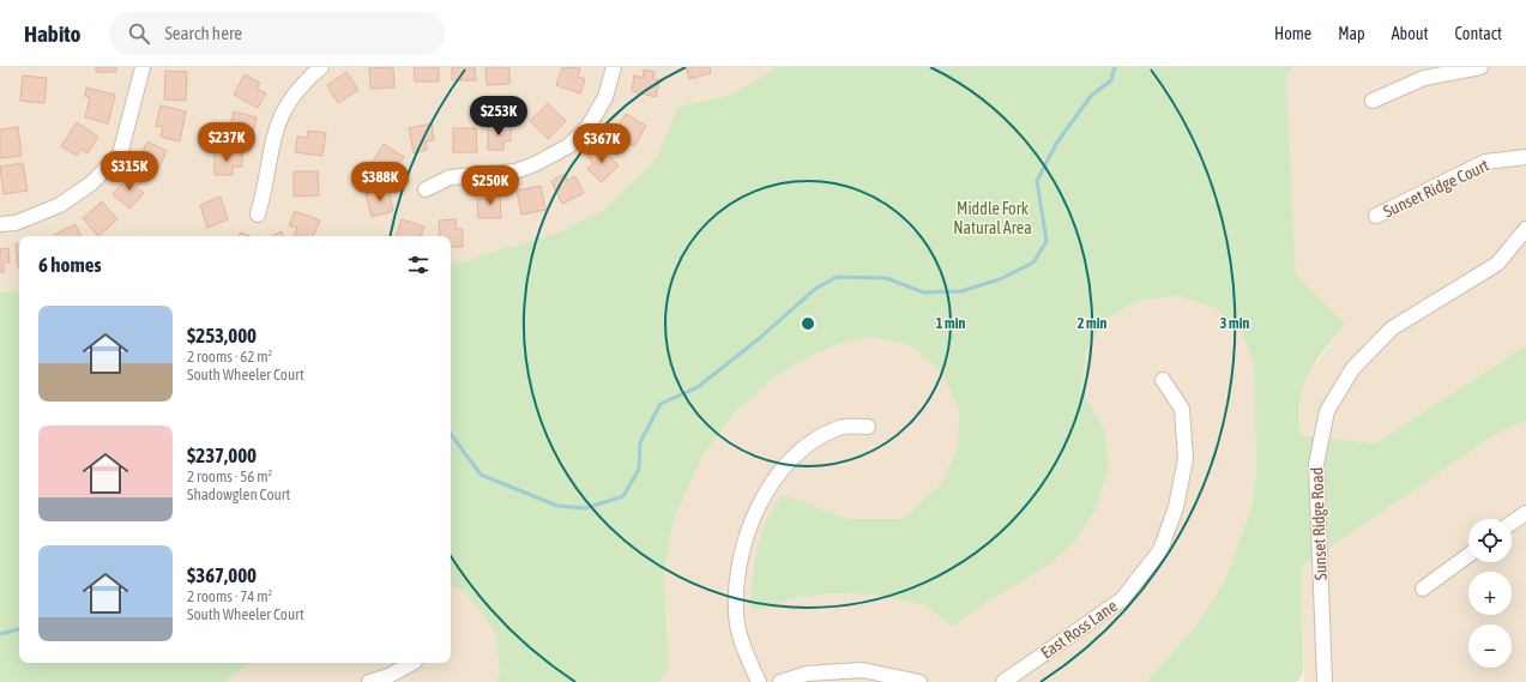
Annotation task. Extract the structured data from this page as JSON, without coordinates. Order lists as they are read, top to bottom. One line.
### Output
{"streets":{"street":["Sunset Ridge Court","Sunset Ridge Road","East Ross Lane"]},"parks":["Middle Fork Natural Area"],"page":{"header":"Habito","search":"Search here","nav":["Home","Map","About","Contact"],"price":["$253K","$237K","$367K","$315K","$388K","$250K"],"heading":"6 homes","list":[{"name":"$253,000","note":"2 rooms · 62 m² · South Wheeler Court"},{"name":"$237,000","note":"2 rooms · 56 m² · Shadowglen Court"},{"name":"$367,000","note":"2 rooms · 74 m² · South Wheeler Court"}],"map_buttons":["+","−"]},"rings":["1 min","2 min","3 min"]}
